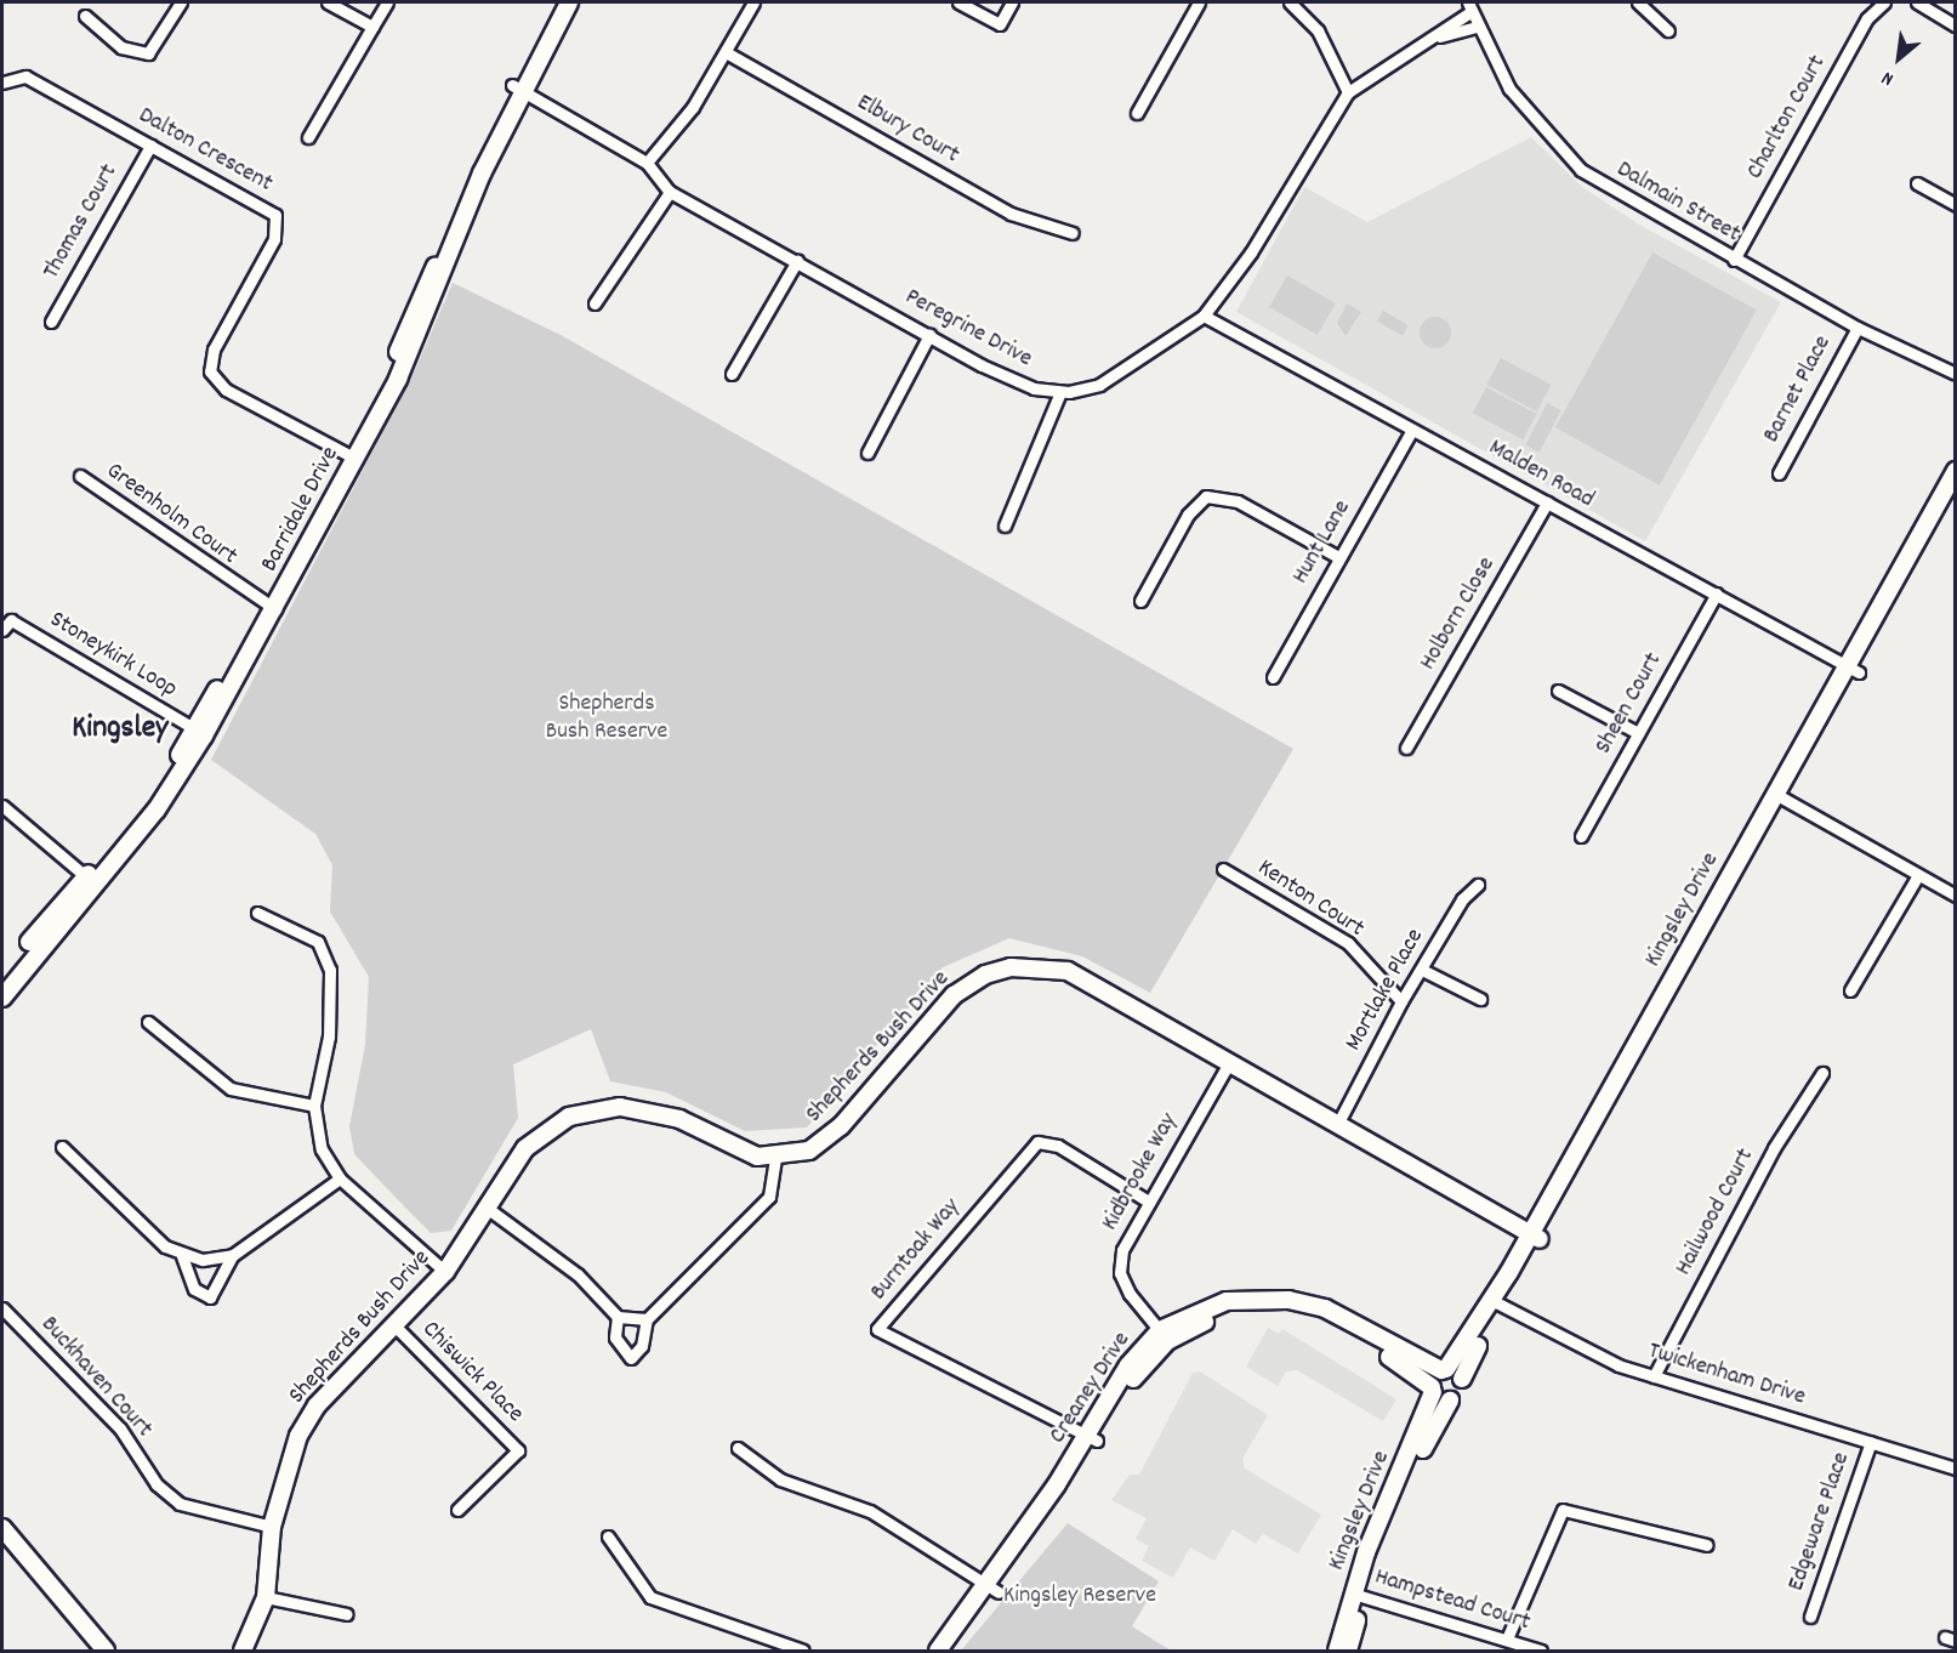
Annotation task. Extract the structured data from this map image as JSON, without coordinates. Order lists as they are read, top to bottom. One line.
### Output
{"streets":{"street":["Charlton Court","Elbury Court","Dalton Crescent","Dalmain Street","Thomas Court","Peregrine Drive","Barnet Place","Malden Road","Barridale Drive","Greenholm Court","Hunt Lane","Holborn Close","Stoneykirk Loop","Sheen Court","Kenton Court","Kingsley Drive","Mortlake Place","Shepherds Bush Drive","Kidbrooke Way","Hailwood Court","Burntoak Way","Chiswick Place","Twickenham Drive","Buckhaven Court","Creaney Drive","Edgeware Place","Hampstead Court"]},"crossings":[["Charlton Court","Dalmain Street"],["Dalton Crescent","Thomas Court"],["Dalton Crescent","Barridale Drive"],["Dalmain Street","Peregrine Drive"],["Dalmain Street","Barnet Place"],["Peregrine Drive","Malden Road"],["Peregrine Drive","Barridale Drive"],["Malden Road","Hunt Lane"],["Malden Road","Holborn Close"],["Malden Road","Sheen Court"],["Malden Road","Kingsley Drive"],["Barridale Drive","Greenholm Court"],["Barridale Drive","Stoneykirk Loop"],["Kenton Court","Mortlake Place"],["Kingsley Drive","Shepherds Bush Drive"],["Kingsley Drive","Twickenham Drive"],["Kingsley Drive","Creaney Drive"],["Kingsley Drive","Hampstead Court"],["Mortlake Place","Shepherds Bush Drive"],["Shepherds Bush Drive","Kidbrooke Way"],["Shepherds Bush Drive","Chiswick Place"],["Shepherds Bush Drive","Buckhaven Court"],["Kidbrooke Way","Burntoak Way"],["Kidbrooke Way","Creaney Drive"],["Hailwood Court","Twickenham Drive"],["Burntoak Way","Creaney Drive"],["Twickenham Drive","Edgeware Place"]],"districts":["Kingsley"],"parks":["Shepherds Bush Reserve","Kingsley Reserve"],"north":"bottom left"}
